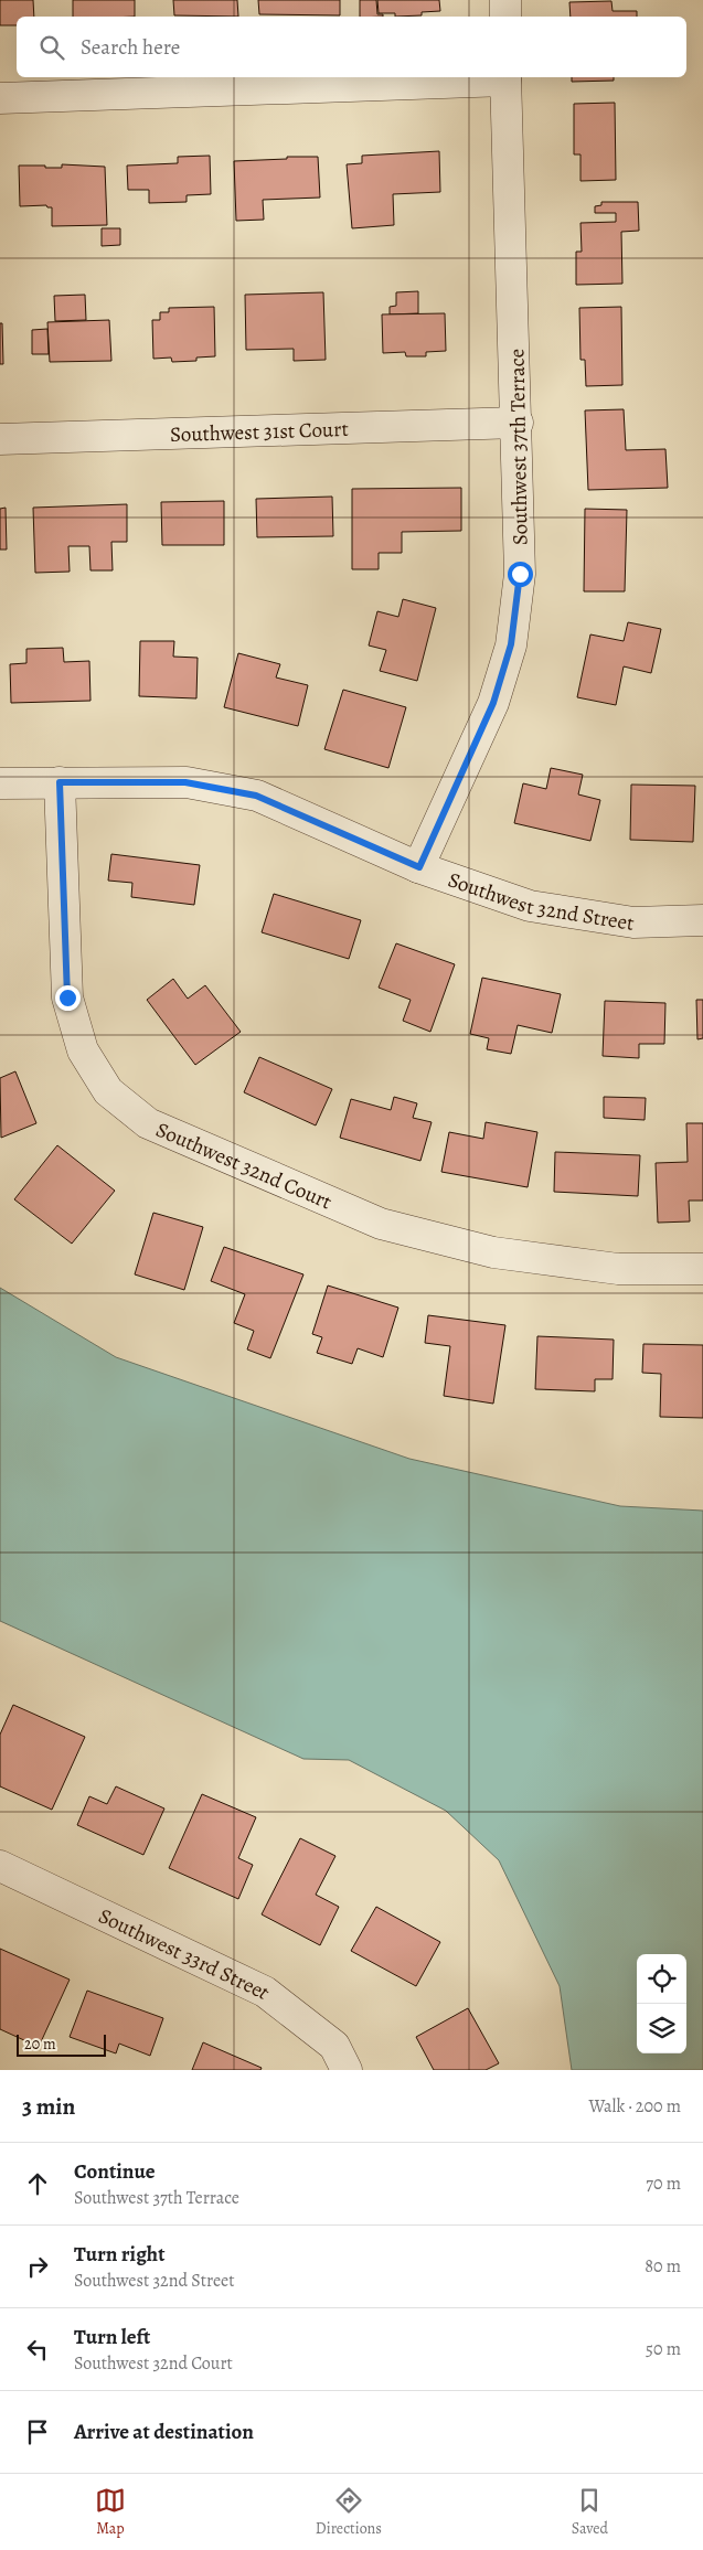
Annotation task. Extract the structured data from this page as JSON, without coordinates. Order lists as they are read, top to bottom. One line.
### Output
{"streets":{"street":["Southwest 31st Court","Southwest 37th Terrace","Southwest 32nd Street","Southwest 32nd Court","Southwest 33rd Street"]},"crossings":[["Southwest 31st Court","Southwest 37th Terrace"],["Southwest 37th Terrace","Southwest 32nd Street"],["Southwest 32nd Street","Southwest 32nd Court"]],"scale_bar":"20 m","page":{"search":"Search here","scale":"20 m","heading":["3 min","Walk · 200 m"],"list":[["Continue","Southwest 37th Terrace","70 m"],["Turn right","Southwest 32nd Street","80 m"],["Turn left","Southwest 32nd Court","50 m"],"Arrive at destination"],"nav":["Map","Directions","Saved"]}}
